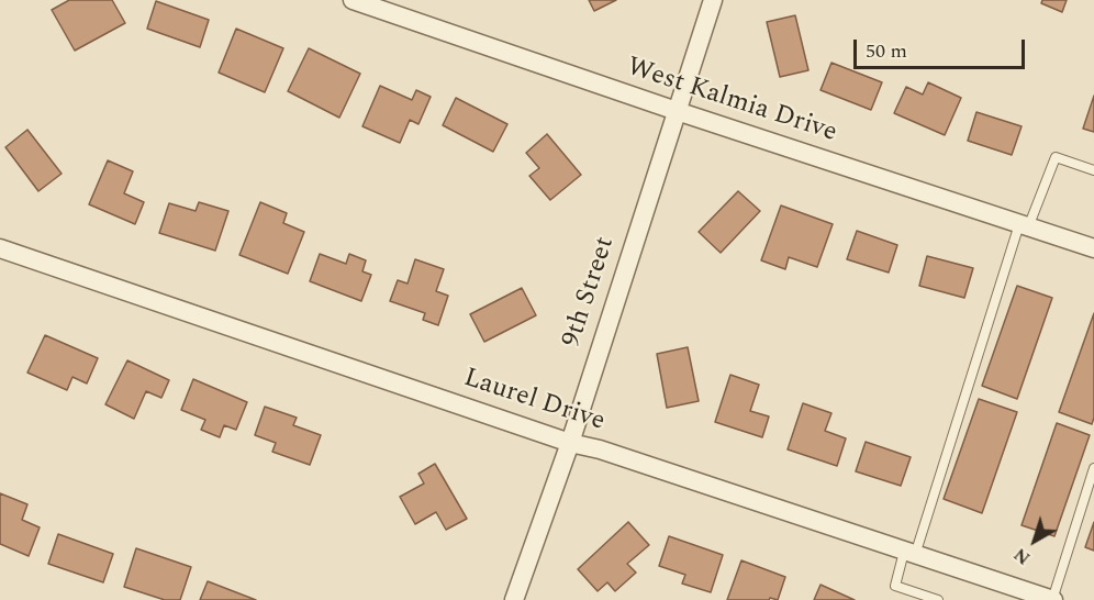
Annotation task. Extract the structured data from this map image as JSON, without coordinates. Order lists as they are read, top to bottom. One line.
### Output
{"streets":{"street":["West Kalmia Drive","9th Street","Laurel Drive"]},"crossings":[["West Kalmia Drive","9th Street"],["9th Street","Laurel Drive"]],"scale_bar":"50 m","north":"bottom left"}
